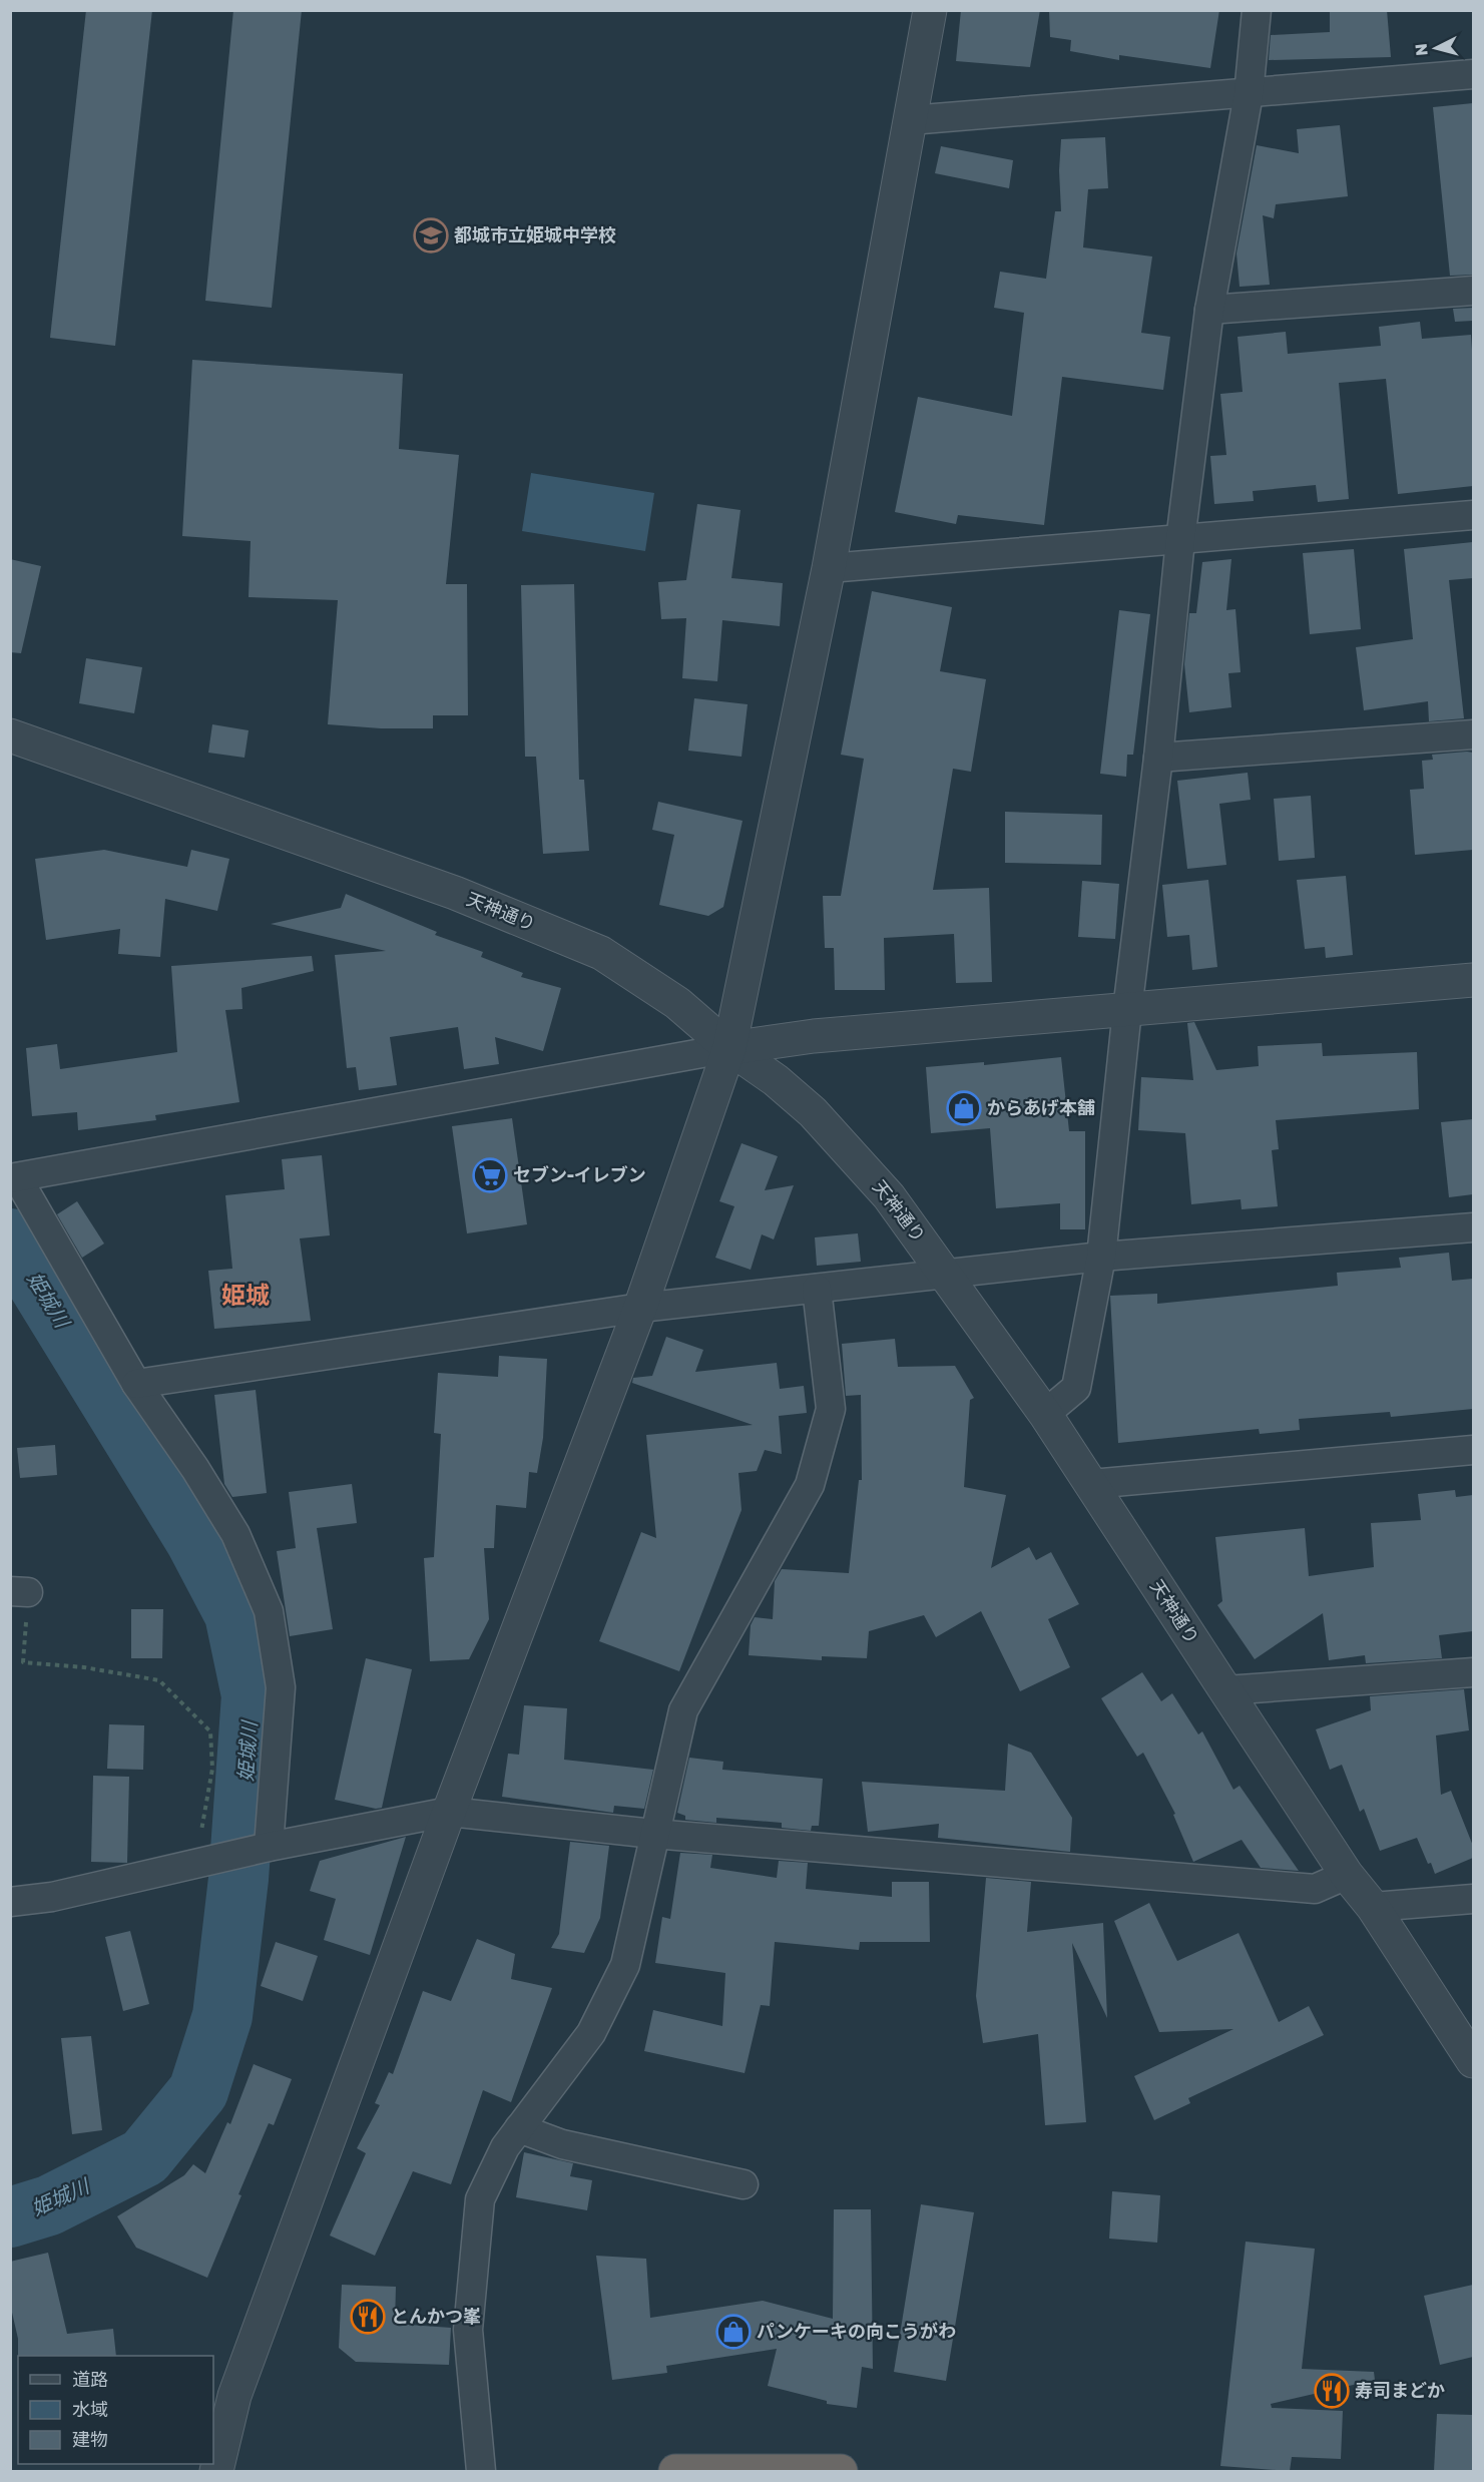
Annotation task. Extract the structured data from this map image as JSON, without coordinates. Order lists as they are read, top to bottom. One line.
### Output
{"streets":{"street":["天神通り"]},"districts":["姫城"],"water":["姫城川"],"places":{"school or university":["都城市立姫城中学校"],"shop":["からあげ本舗","パンケーキの向こうがわ"],"supermarket":["セブン-イレブン"],"restaurant":["とんかつ峯","寿司まどか"]},"legend":["道路","水域","建物"],"north":"left"}
